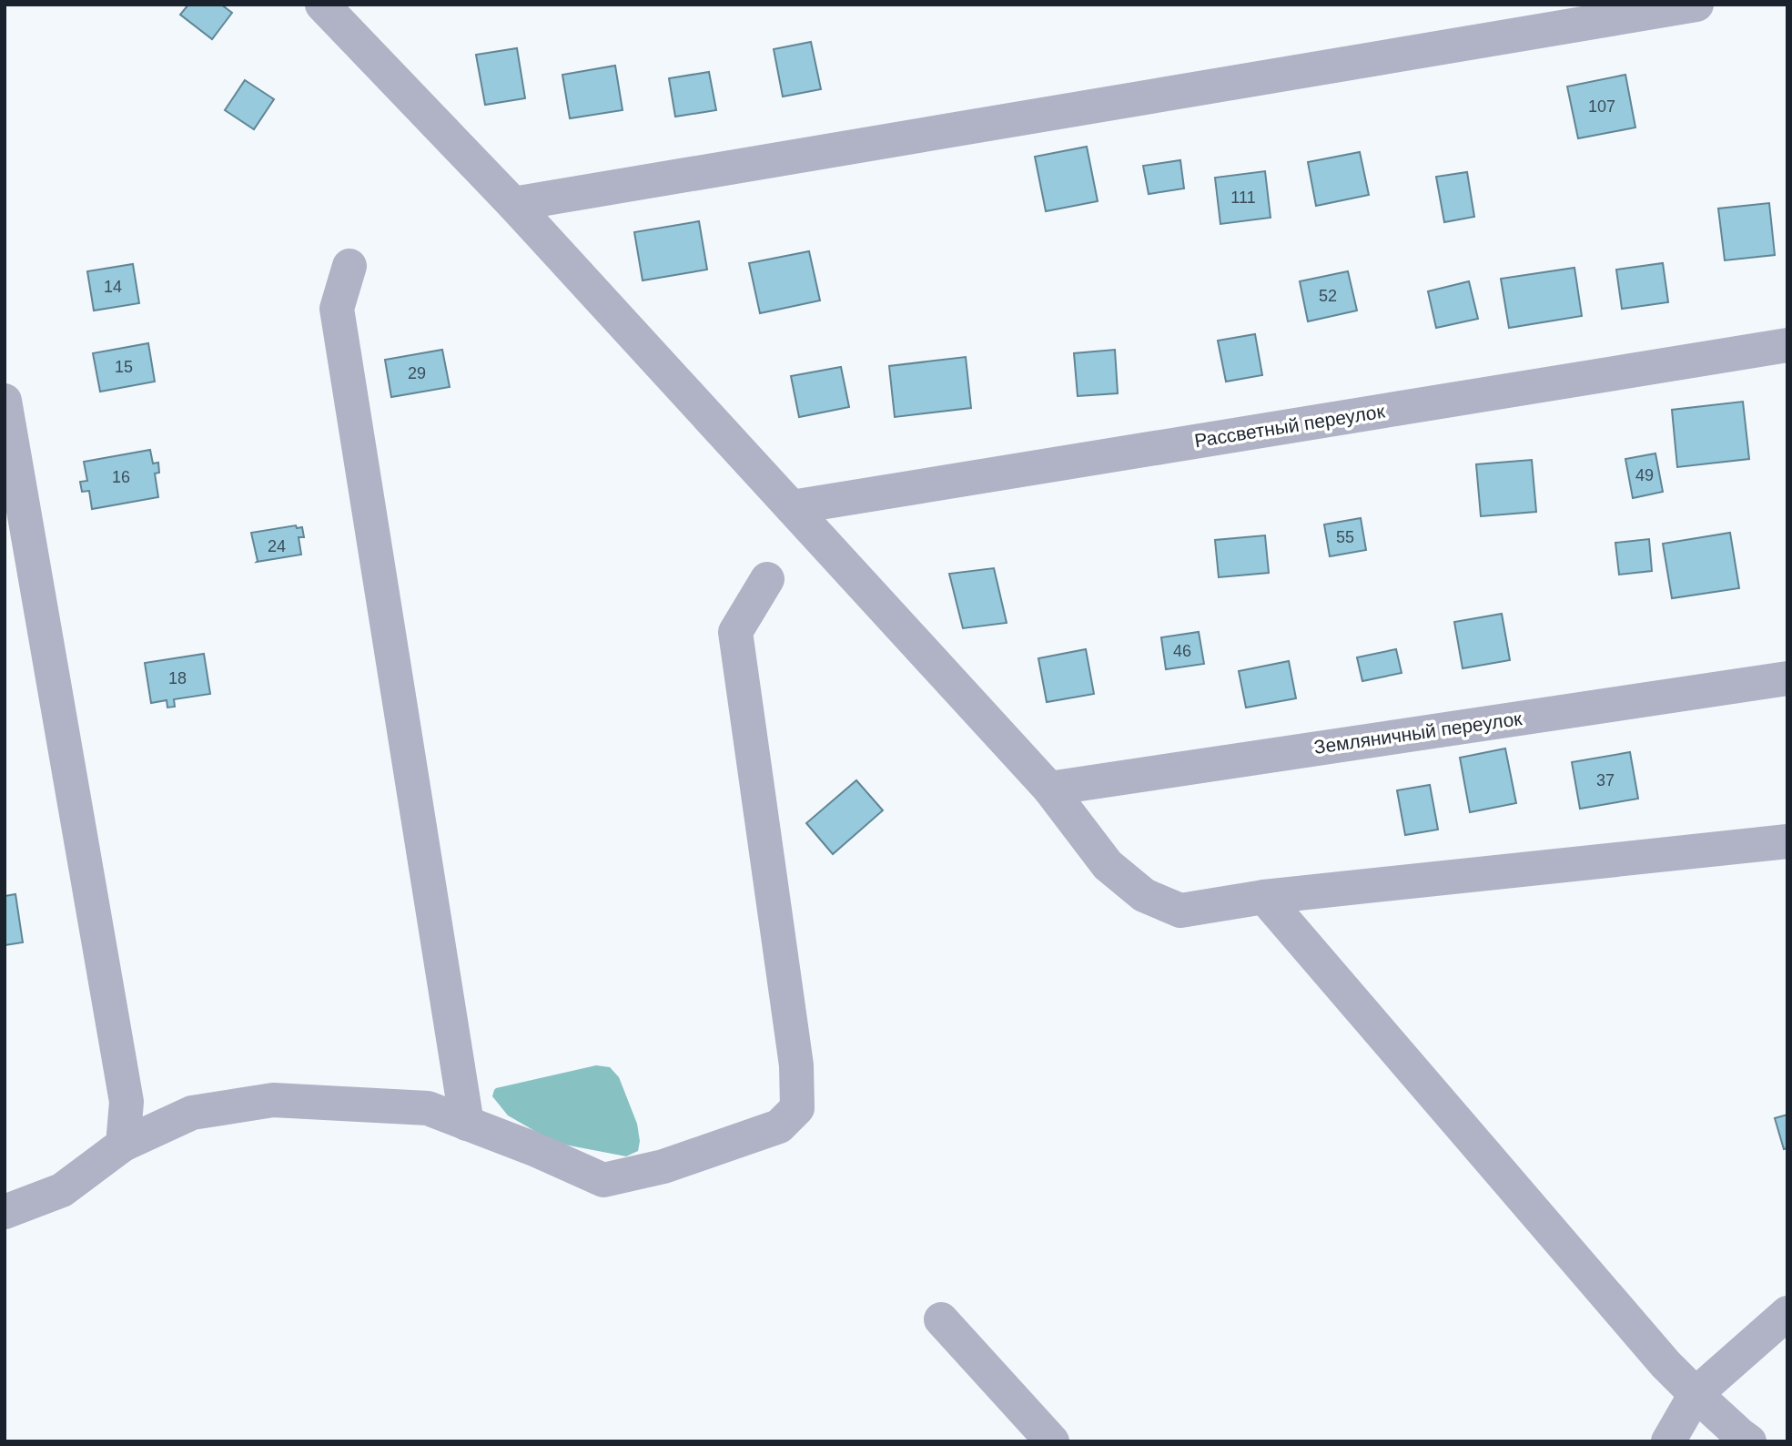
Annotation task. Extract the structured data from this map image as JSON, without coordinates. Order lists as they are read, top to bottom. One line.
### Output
{"streets":{"street":["Рассветный переулок","Земляничный переулок"]},"house_numbers":["107","111","14","52","15","29","49","16","55","24","46","18","37"]}
